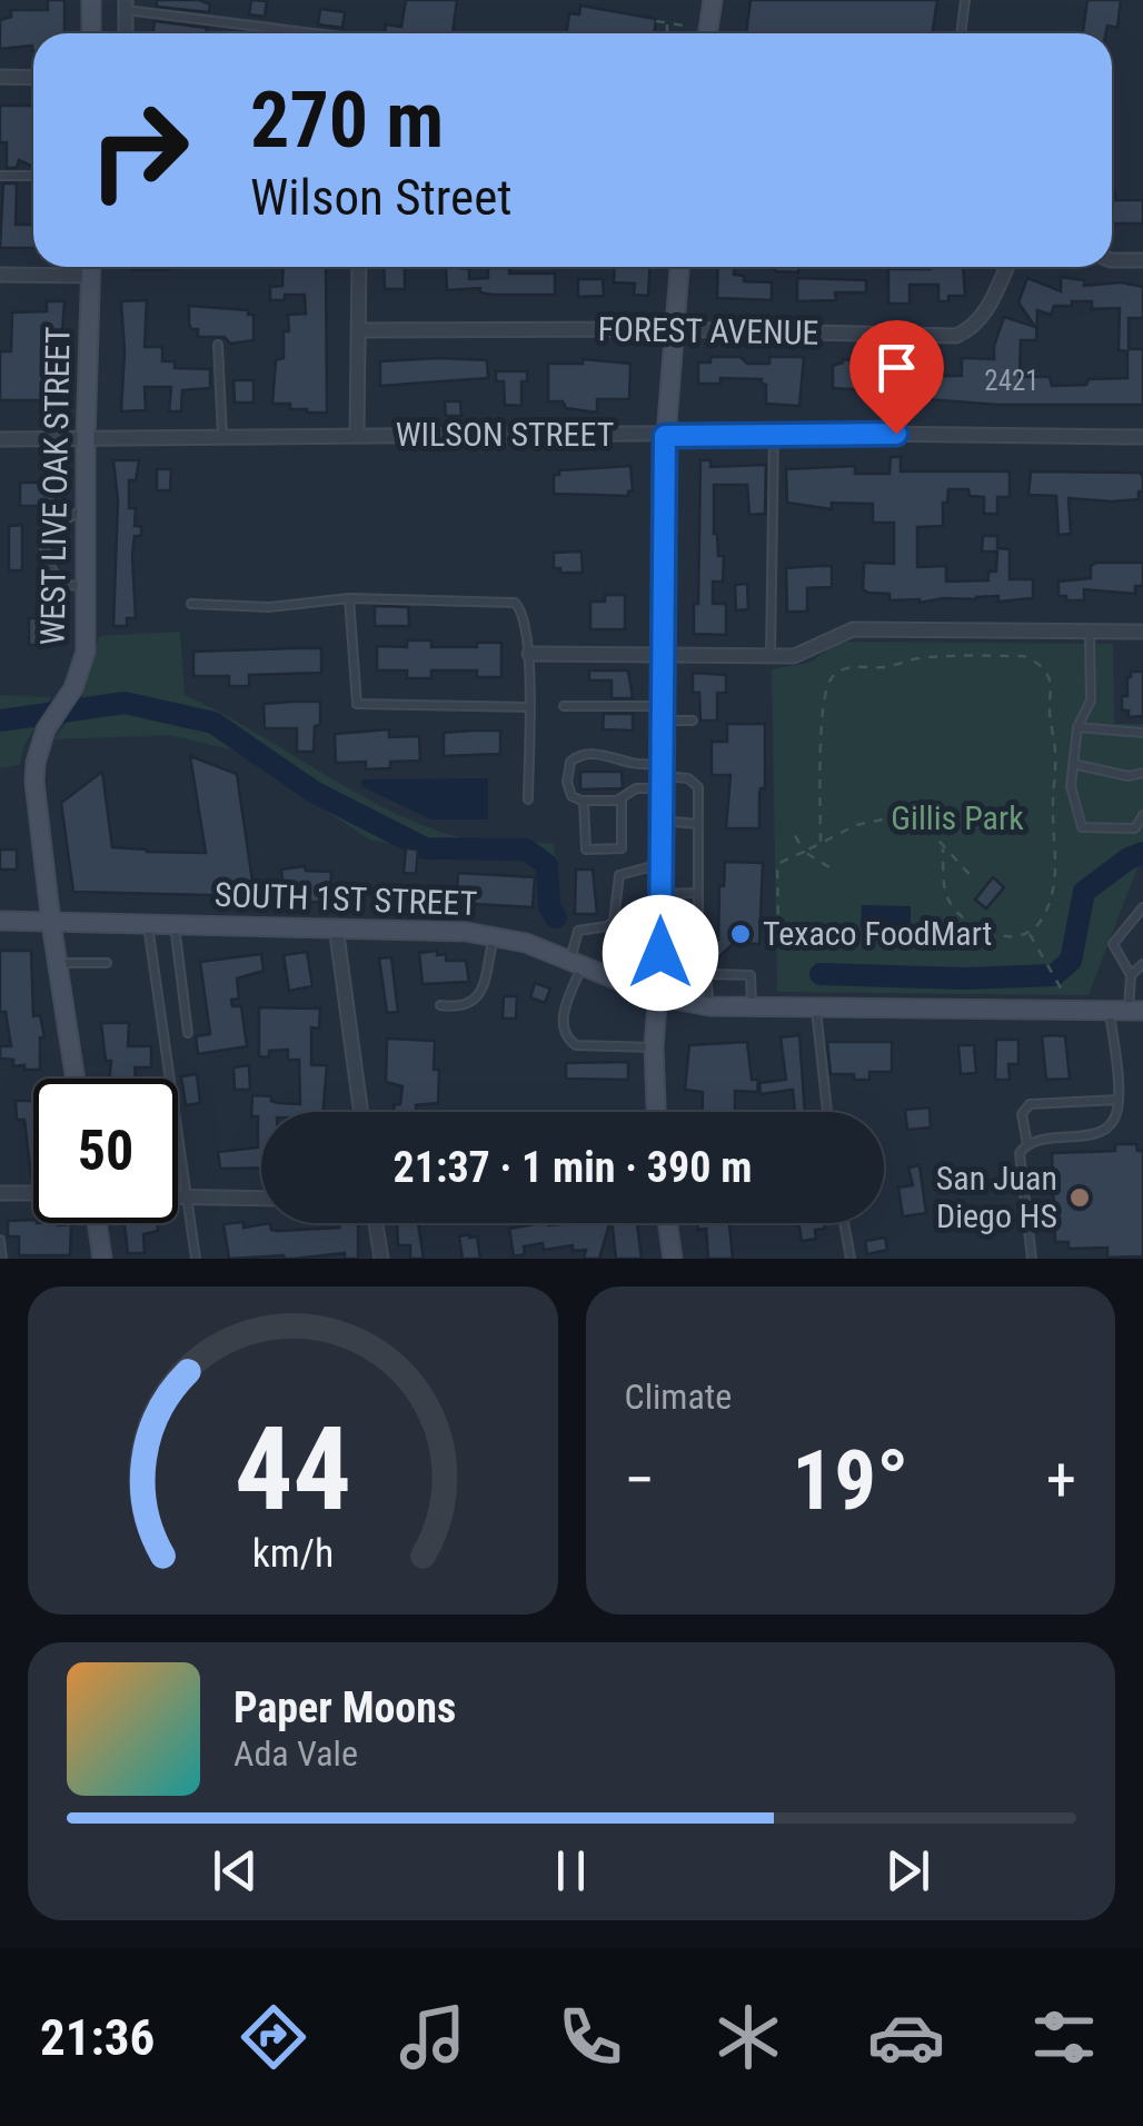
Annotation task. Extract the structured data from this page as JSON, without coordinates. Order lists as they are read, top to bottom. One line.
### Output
{"streets":{"main road":["WEST LIVE OAK STREET","SOUTH 1ST STREET"],"street":["FOREST AVENUE","WILSON STREET"]},"crossings":[["WILSON STREET","WEST LIVE OAK STREET"],["WEST LIVE OAK STREET","SOUTH 1ST STREET"]],"parks":["Gillis Park"],"places":["Texaco FoodMart","San Juan Diego HS"],"house_numbers":["2421"],"page":{"turn":["270 m","Wilson Street"],"limit":"50","trip":"21:37 · 1 min · 390 m","tile":"Climate","heat":["−","19°","+"],"song":["Paper Moons","Ada Vale"],"tabs":"21:36","gauge":["44","km/h"]}}
